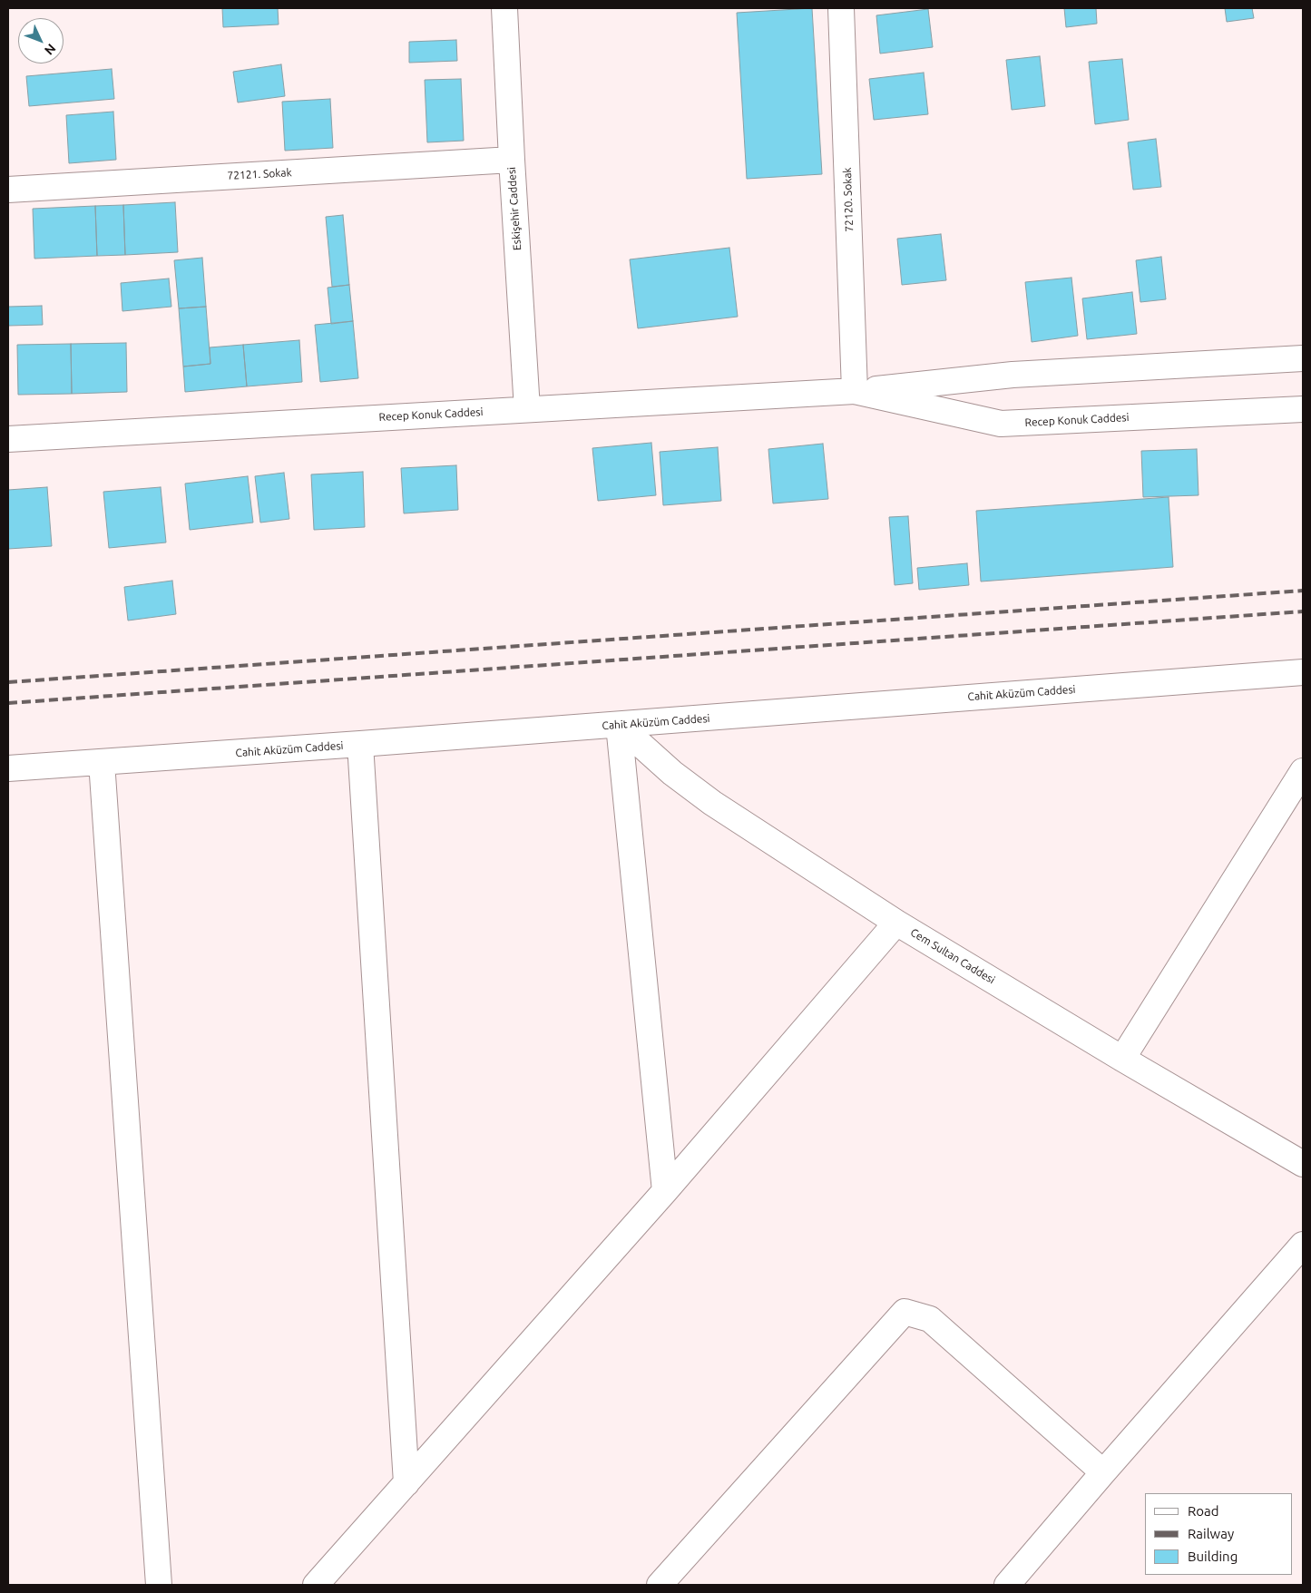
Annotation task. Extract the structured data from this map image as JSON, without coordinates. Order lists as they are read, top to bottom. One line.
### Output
{"streets":{"street":["72121. Sokak","72120. Sokak","Eskişehir Caddesi","Recep Konuk Caddesi","Cahit Aküzüm Caddesi","Cem Sultan Caddesi"]},"crossings":[["72121. Sokak","Eskişehir Caddesi"],["72120. Sokak","Recep Konuk Caddesi"],["Eskişehir Caddesi","Recep Konuk Caddesi"],["Cahit Aküzüm Caddesi","Cem Sultan Caddesi"]],"legend":["Road","Railway","Building"],"north":"bottom right"}
